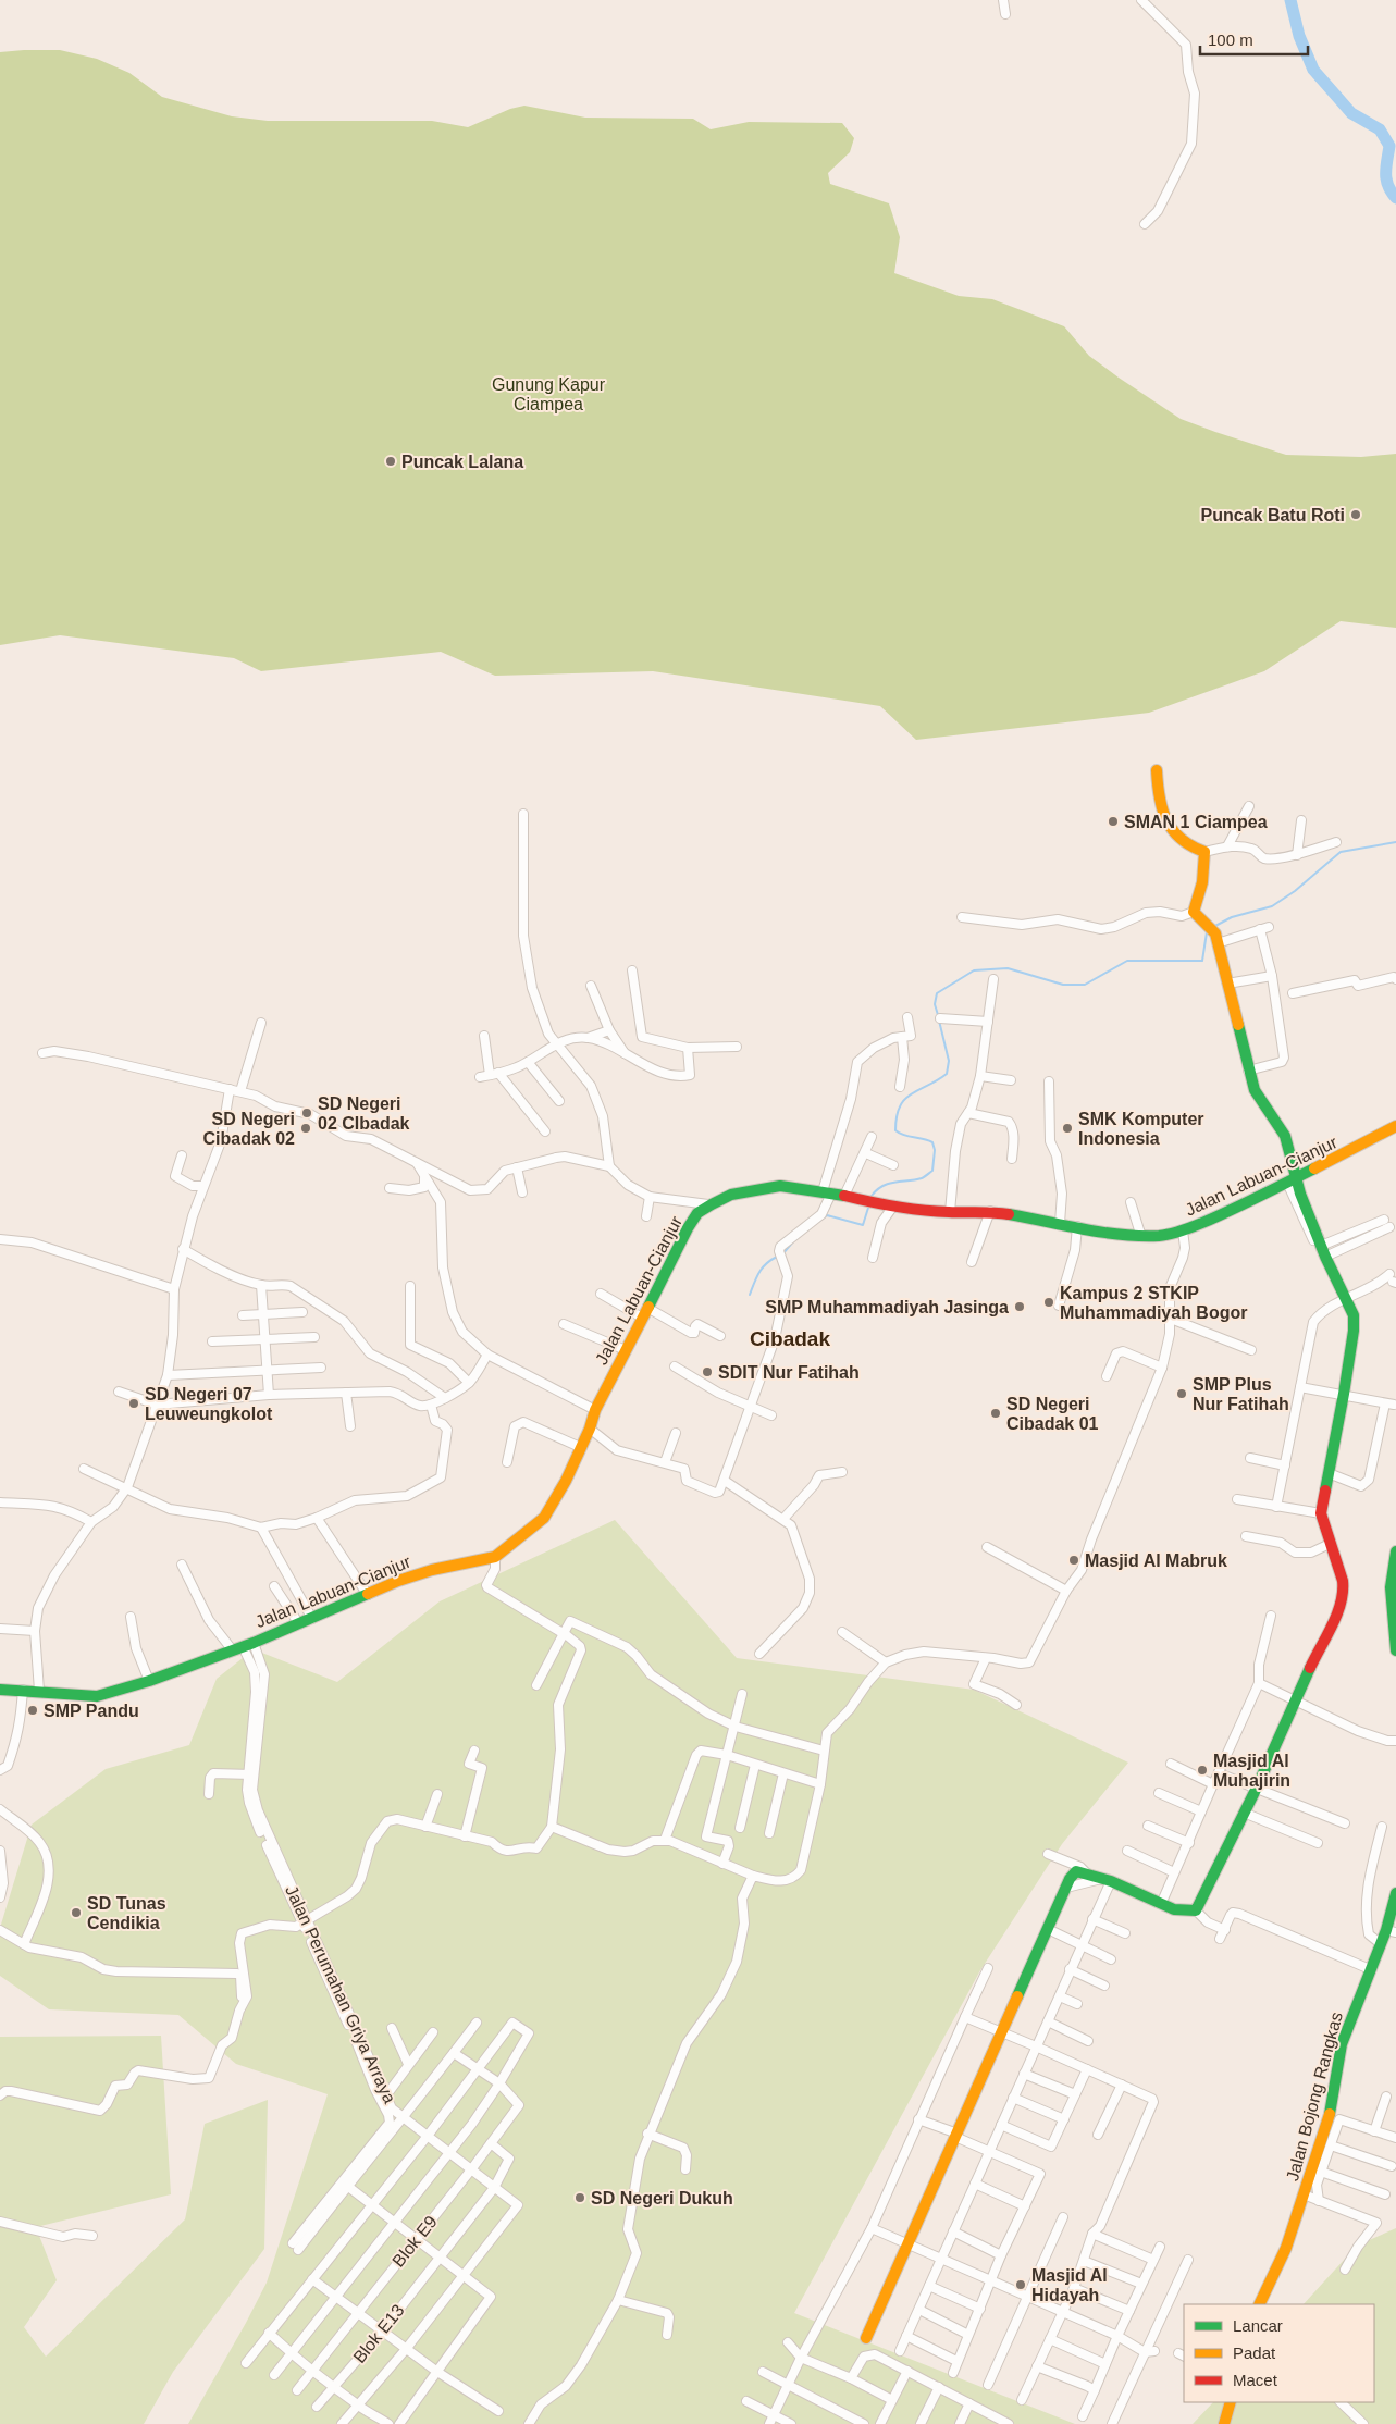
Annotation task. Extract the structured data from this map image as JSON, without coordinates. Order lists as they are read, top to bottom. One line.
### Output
{"streets":{"main road":["Jalan Labuan-Cianjur","Jalan Bojong Rangkas"],"street":["Jalan Perumahan Griya Arraya","Blok E9","Blok E13"]},"crossings":[["Jalan Labuan-Cianjur","Jalan Perumahan Griya Arraya"],["Jalan Perumahan Griya Arraya","Blok E9"],["Jalan Perumahan Griya Arraya","Blok E13"],["Blok E9","Blok E13"]],"districts":["Cibadak"],"parks":["Gunung Kapur Ciampea"],"places":["Puncak Lalana","Puncak Batu Roti","SMAN 1 Ciampea","SD Negeri 02 CIbadak","SD Negeri Cibadak 02","SMK Komputer Indonesia","Kampus 2 STKIP Muhammadiyah Bogor","SMP Muhammadiyah Jasinga","SDIT Nur Fatihah","SMP Plus Nur Fatihah","SD Negeri 07 Leuweungkolot","SD Negeri Cibadak 01","Masjid Al Mabruk","SMP Pandu","Masjid Al Muhajirin","SD Tunas Cendikia","SD Negeri Dukuh","Masjid Al Hidayah"],"legend":["Lancar","Padat","Macet"],"scale_bar":"100 m"}
